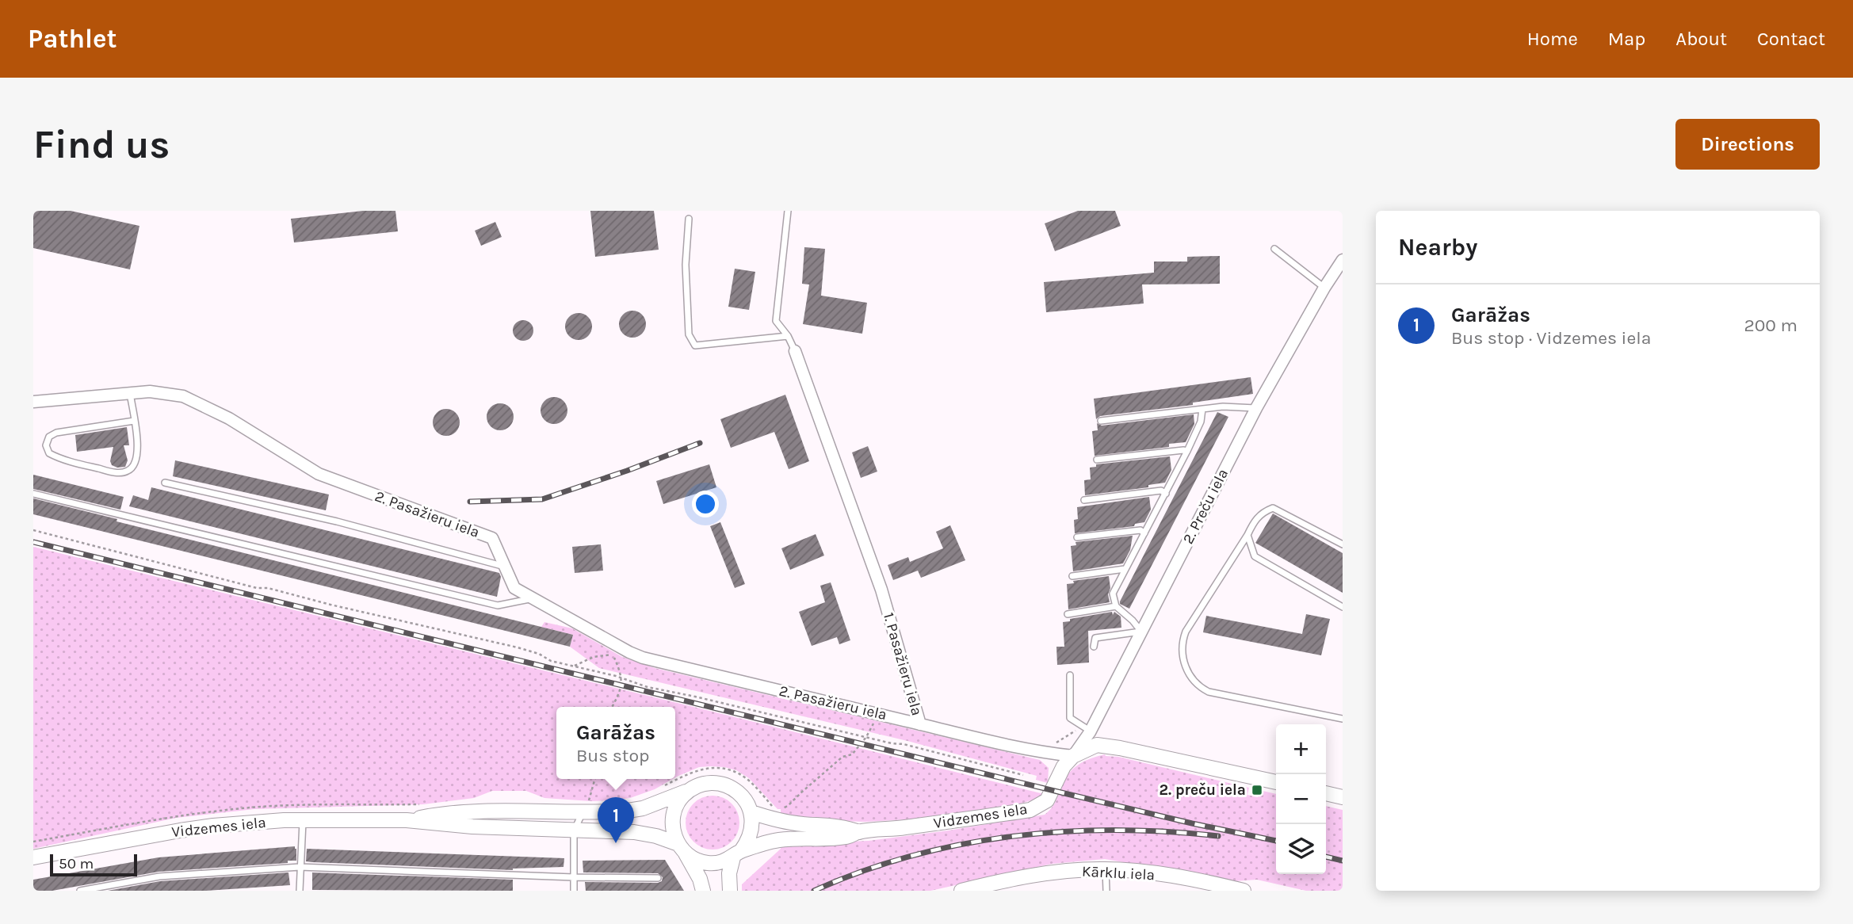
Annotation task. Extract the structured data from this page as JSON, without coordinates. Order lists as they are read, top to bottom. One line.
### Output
{"streets":{"street":["2. Preču iela","2. Pasažieru iela","1. Pasažieru iela","Vidzemes iela","Kārklu iela"]},"crossings":[["2. Preču iela","1. Pasažieru iela"],["2. Preču iela","Vidzemes iela"],["2. Pasažieru iela","1. Pasažieru iela"],["1. Pasažieru iela","Vidzemes iela"]],"places":{"transit":["2. preču iela"]},"scale_bar":"50 m","page":{"header":"Pathlet","nav":["Home","Map","About","Contact"],"buttons":"Directions","title":"Find us","heading":"Nearby","list":[{"mark":"1","name":"Garāžas","note":"Bus stop · Vidzemes iela","value":"200 m"}],"popup":["Garāžas","Bus stop"],"map_buttons":["+","−"],"pins":"1","scale":"50 m"}}
